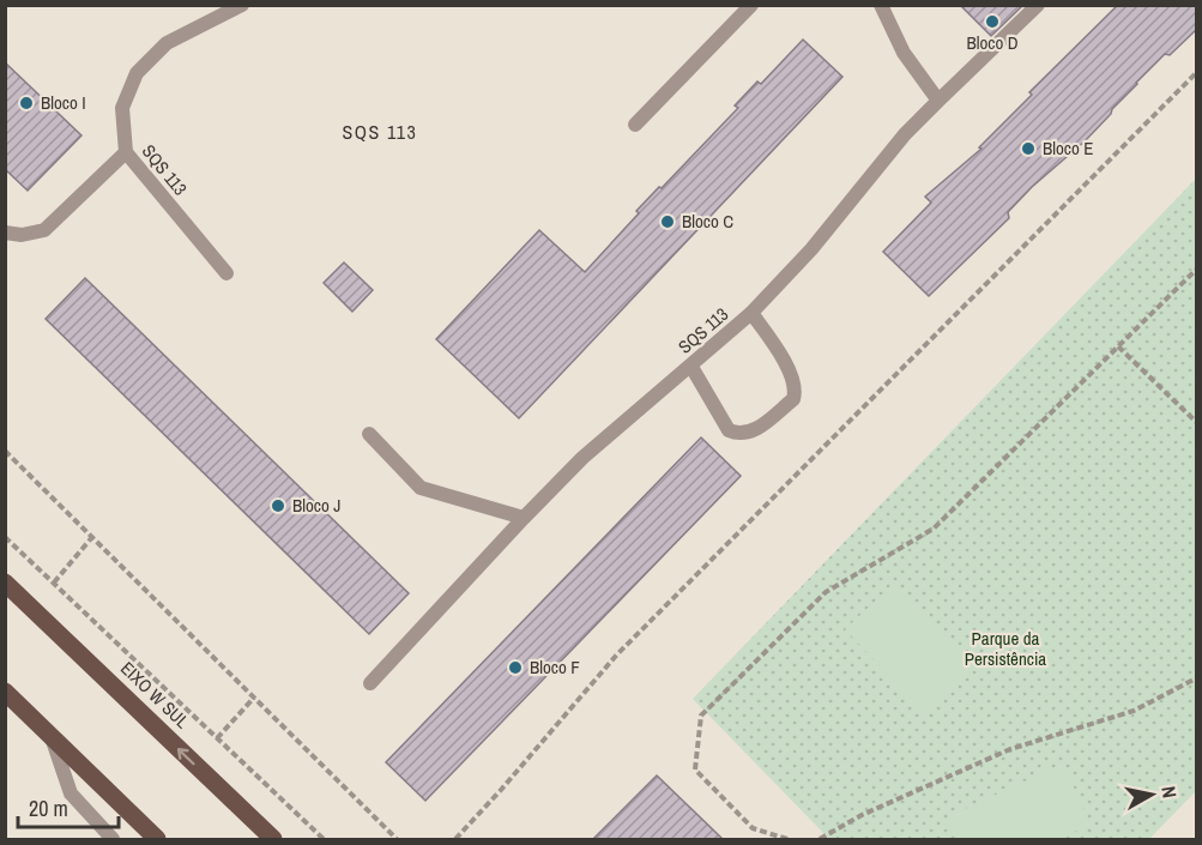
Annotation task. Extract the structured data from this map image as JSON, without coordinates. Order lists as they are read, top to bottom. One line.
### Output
{"streets":{"main road":["EIXO W SUL"],"street":["SQS 113"]},"districts":["SQS 113"],"parks":["Parque da Persistência"],"places":["Bloco D","Bloco I","Bloco E","Bloco C","Bloco J","Bloco F"],"scale_bar":"20 m","north":"right"}
